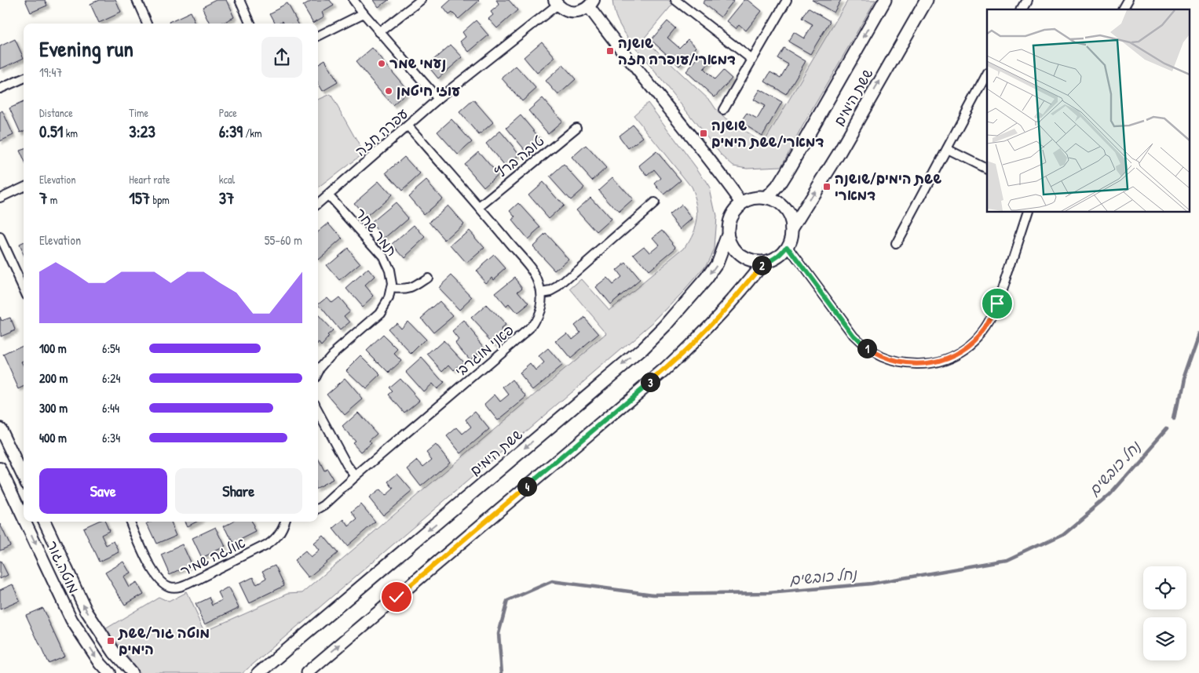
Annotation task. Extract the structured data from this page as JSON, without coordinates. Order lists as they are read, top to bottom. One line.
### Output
{"streets":{"main road":["ששת הימים"],"street":["עפרה חזה","טובה ברץ","תמר שחר","פאני מוגרבי","אולגה שמיר","מוטה גור"]},"crossings":[["עפרה חזה","תמר שחר"]],"water":["נחל כובשים"],"places":{"transit":["שושנה דמארי/עופרה חזה","שושנה דמארי/ששת הימים","ששת הימים/שושנה דמארי","מוטה גור/ששת הימים"],"other":["נעמי שמר","עוזי חיטמן"]},"page":{"heading":["Evening run","19:47"],"stats":[["Distance","0.51 km"],["Time","3:23"],["Pace","6:39 /km"],["Elevation","7 m"],["Heart rate","157 bpm"],["kcal","37"]],"chart":["Elevation","55–60 m"],"pins":["2","1","3","4"],"list":[{"name":"100 m","note":"6:54"},{"name":"200 m","note":"6:24"},{"name":"300 m","note":"6:44"},{"name":"400 m","note":"6:34"}],"buttons":["Save","Share"]}}
